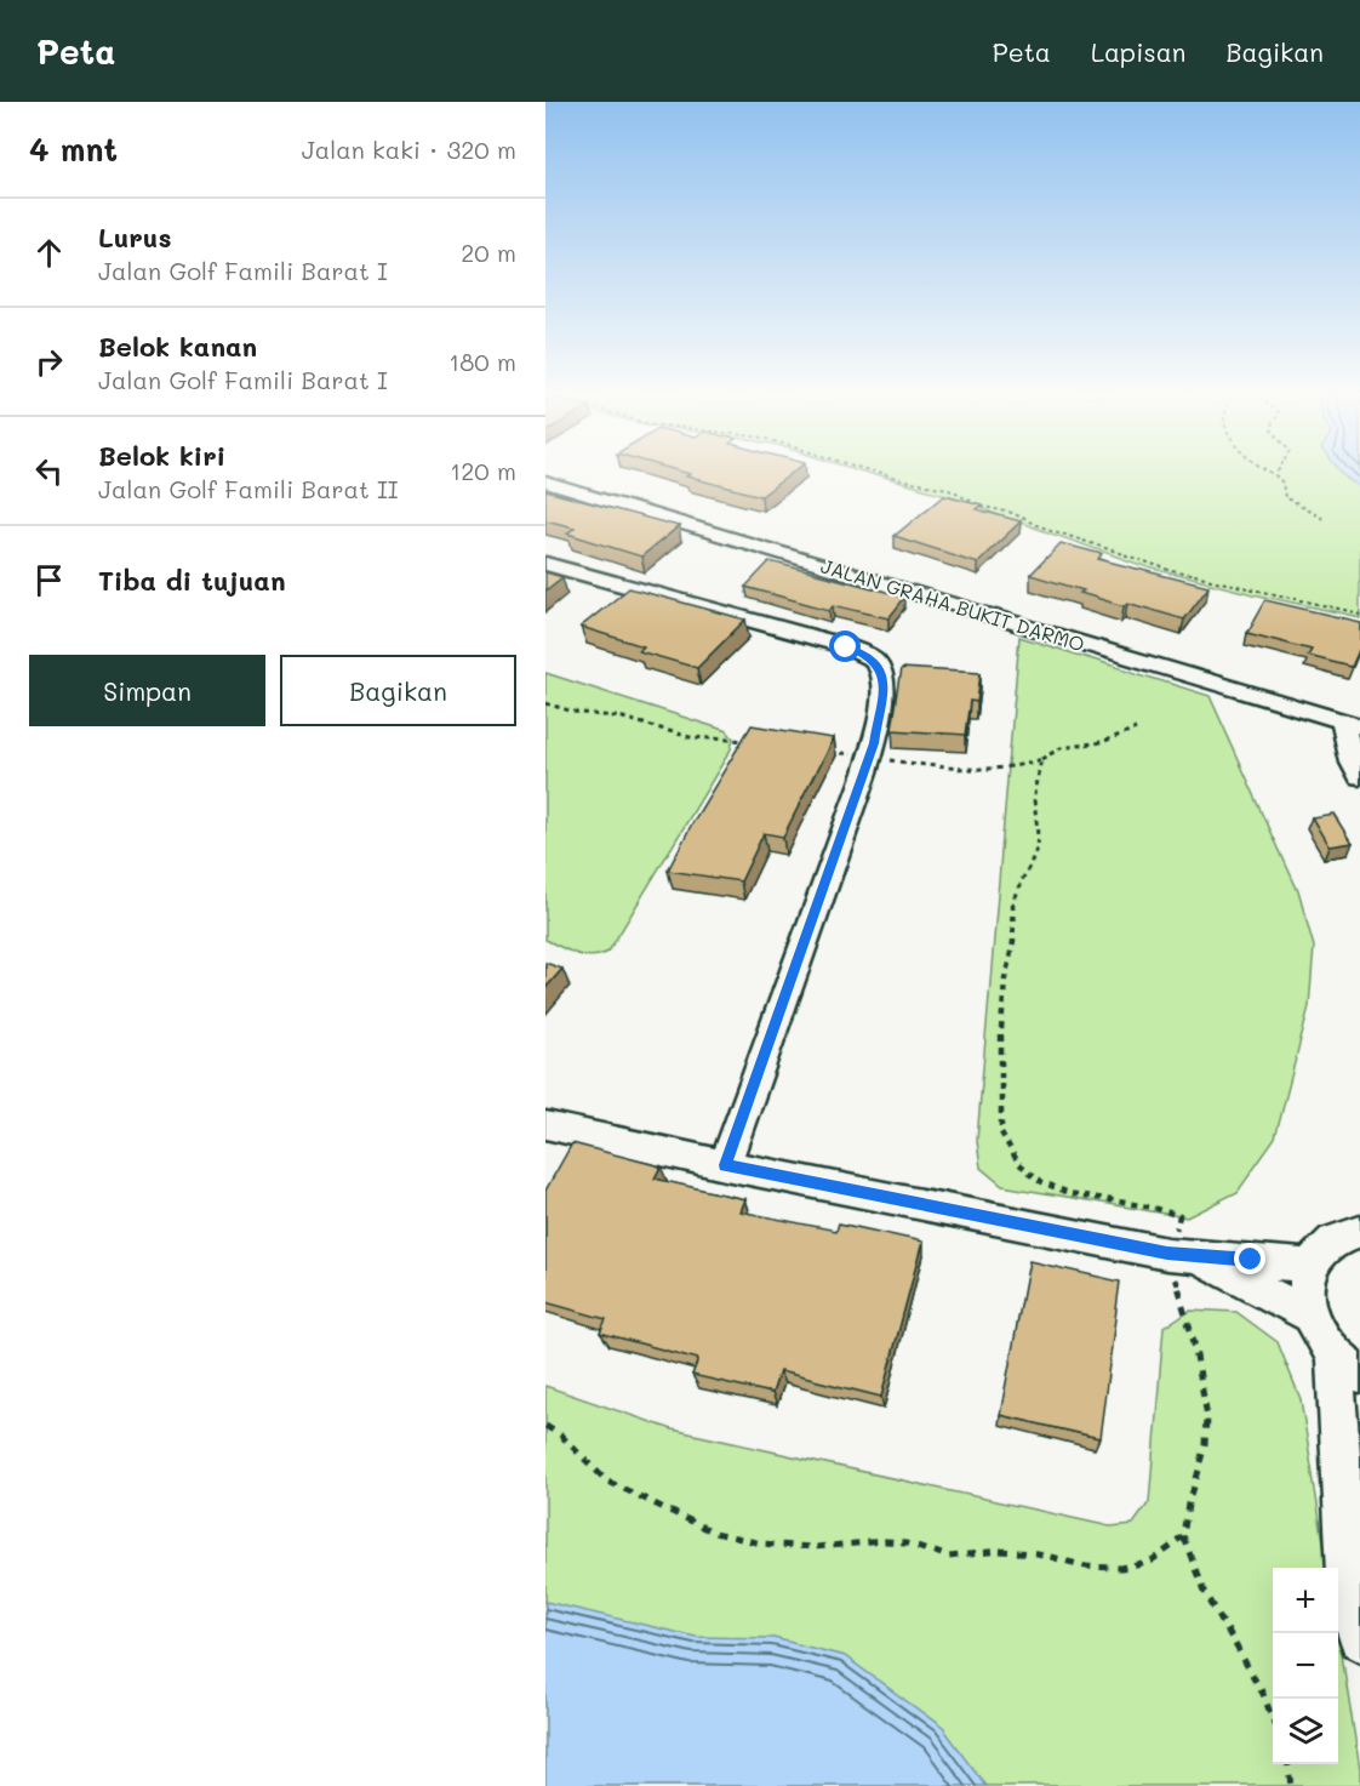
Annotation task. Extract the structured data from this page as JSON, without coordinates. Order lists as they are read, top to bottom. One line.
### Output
{"streets":{"street":["JALAN GRAHA BUKIT DARMO"]},"page":{"header":"Peta","nav":["Peta","Lapisan","Bagikan"],"heading":["4 mnt","Jalan kaki · 320 m"],"list":[["Lurus","Jalan Golf Famili Barat I","20 m"],["Belok kanan","Jalan Golf Famili Barat I","180 m"],["Belok kiri","Jalan Golf Famili Barat II","120 m"],"Tiba di tujuan"],"buttons":["Simpan","Bagikan"],"map_buttons":["+","−"]}}
